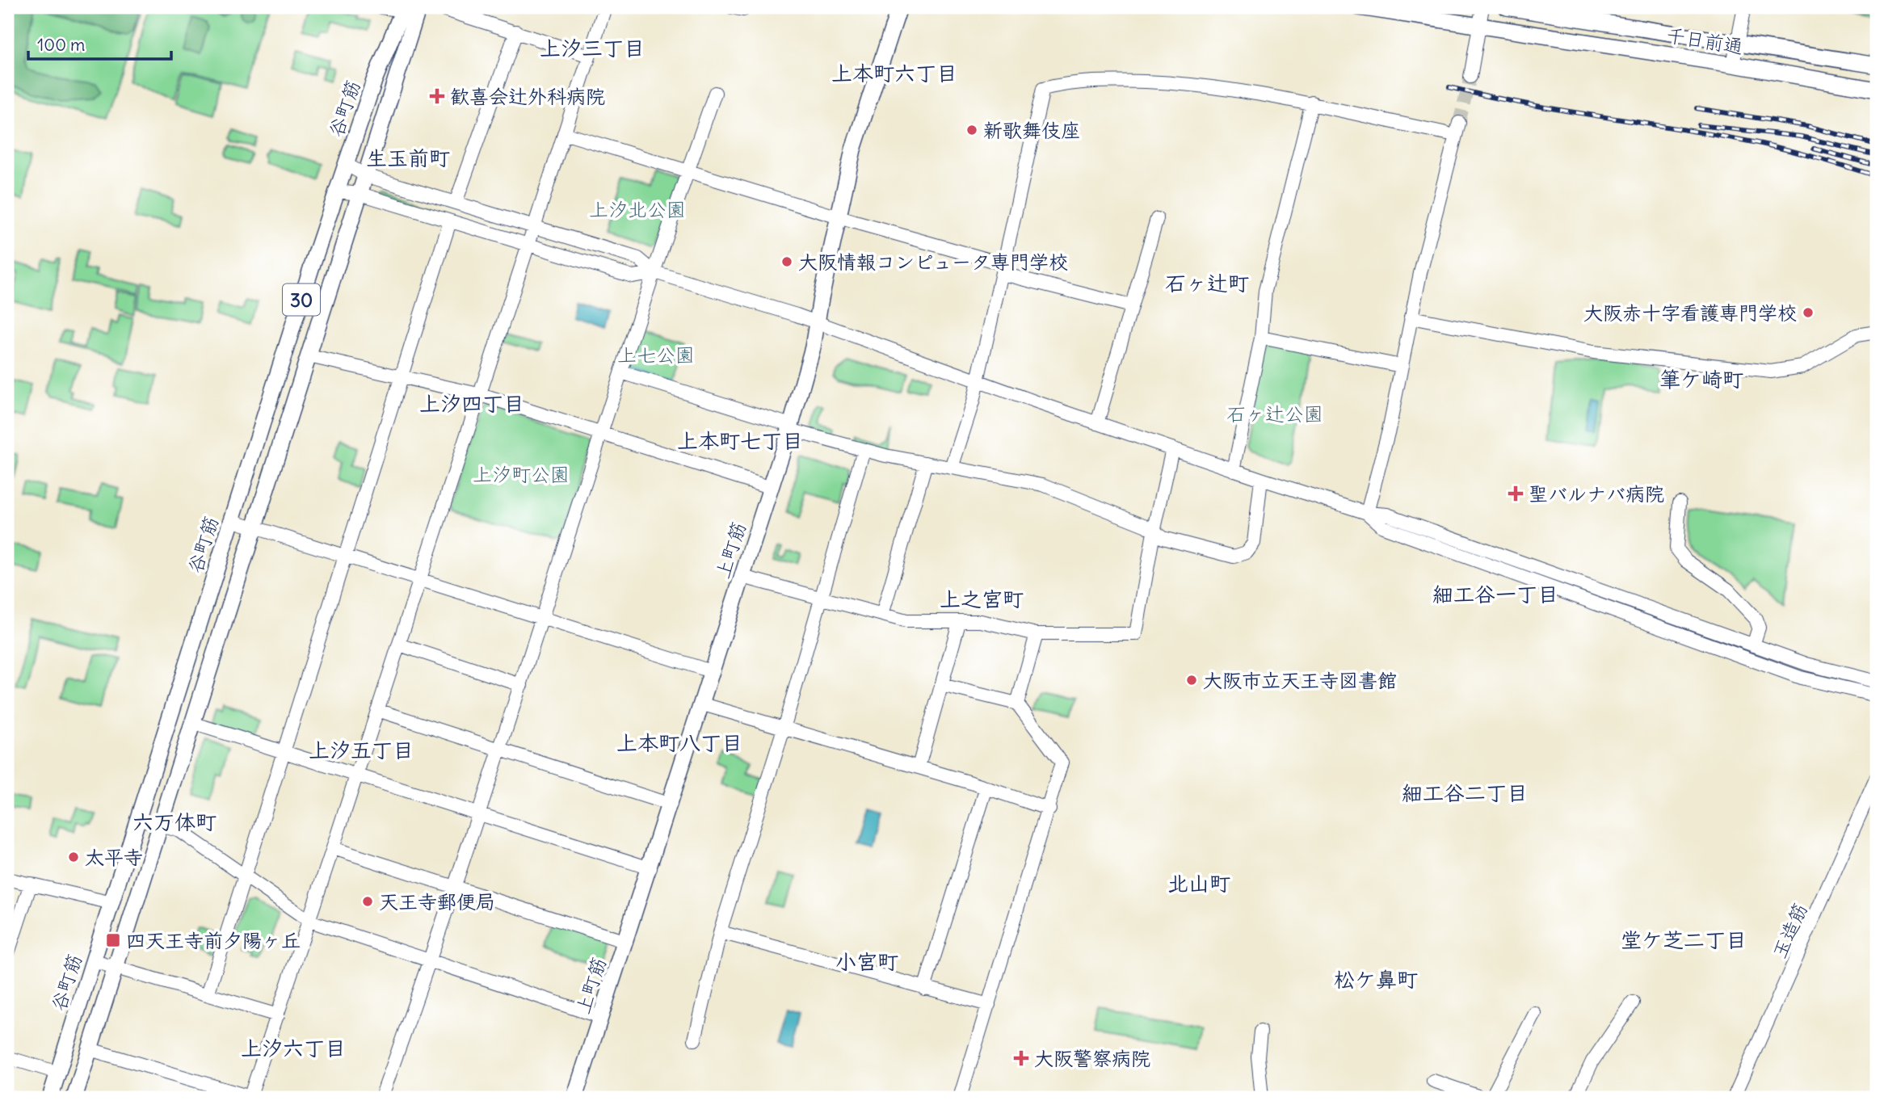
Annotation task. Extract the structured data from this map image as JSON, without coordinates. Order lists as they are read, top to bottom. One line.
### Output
{"streets":{"main road":["千日前通","谷町筋","30","上町筋"],"street":["玉造筋"]},"crossings":[["谷町筋","30"]],"districts":["上汐三丁目","上本町六丁目","生玉前町","石ヶ辻町","筆ケ崎町","上汐四丁目","上本町七丁目","細工谷一丁目","上之宮町","上本町八丁目","上汐五丁目","細工谷二丁目","六万体町","北山町","堂ケ芝二丁目","小宮町","松ケ鼻町","上汐六丁目"],"parks":["上汐北公園","上七公園","石ヶ辻公園","上汐町公園"],"places":{"health":["歓喜会辻外科病院","聖バルナバ病院","大阪警察病院"],"other":["新歌舞伎座","大阪情報コンピュータ専門学校","大阪赤十字看護専門学校","大阪市立天王寺図書館","太平寺","天王寺郵便局"],"transit":["四天王寺前夕陽ヶ丘"]},"scale_bar":"100 m"}
